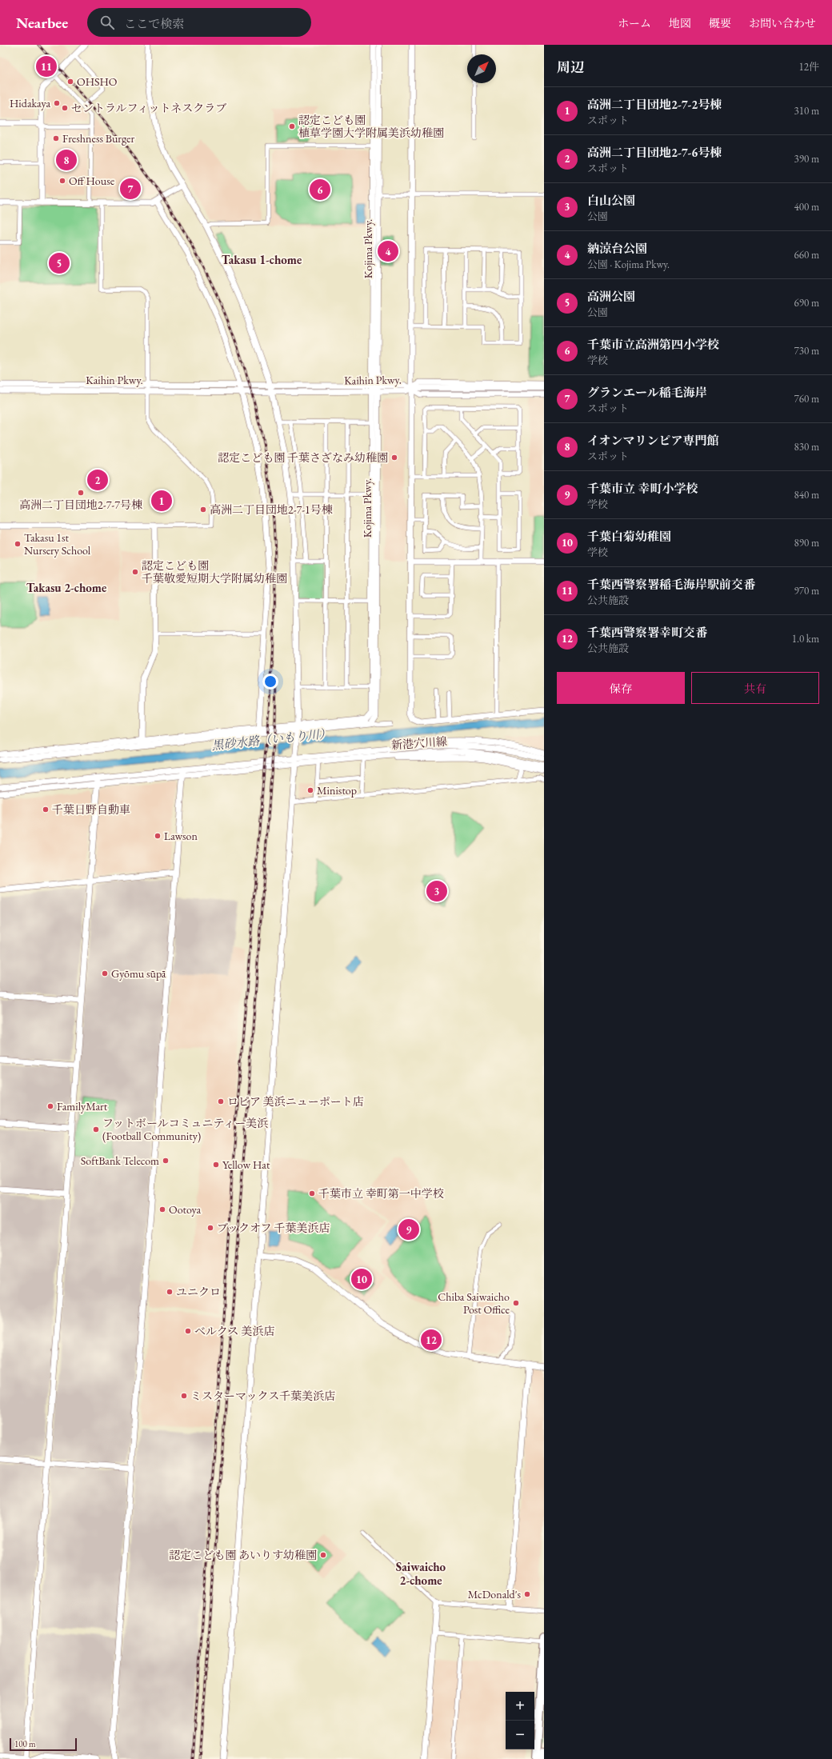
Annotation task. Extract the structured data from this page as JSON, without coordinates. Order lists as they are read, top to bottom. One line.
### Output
{"streets":{"street":["Kojima Pkwy.","Kaihin Pkwy.","新港穴川線"]},"crossings":[["Kojima Pkwy.","Kaihin Pkwy."]],"districts":["Takasu 1-chome","Takasu 2-chome","Saiwaicho 2-chome"],"water":["黒砂水路（いもり川）"],"places":["OHSHO","Hidakaya","セントラルフィットネスクラブ","認定こども園 植草学園大学附属美浜幼稚園","Freshness Burger","Off House","認定こども園 千葉さざなみ幼稚園","高洲二丁目団地2-7-7号棟","高洲二丁目団地2-7-1号棟","Takasu 1st Nursery School","認定こども園 千葉敬愛短期大学附属幼稚園","Ministop","千葉日野自動車","Lawson","Gyōmu sūpā","ロピア 美浜ニューポート店","FamilyMart","フットボールコミュニティー美浜 (Football Community)","SoftBank Telecom","Yellow Hat","千葉市立 幸町第一中学校","Ootoya","ブックオフ 千葉美浜店","ユニクロ","Chiba Saiwaicho Post Office","ベルクス 美浜店","ミスターマックス千葉美浜店","認定こども園 あいりす幼稚園","McDonald's"],"scale_bar":"100 m","north":"top right","page":{"header":"Nearbee","search":"ここで検索","nav":["ホーム","地図","概要","お問い合わせ"],"heading":["周辺","12件"],"pins":["11","8","7","6","4","5","2","1","3","9","10","12"],"list":[{"mark":"1","name":"高洲二丁目団地2-7-2号棟","note":"スポット","value":"310 m"},{"mark":"2","name":"高洲二丁目団地2-7-6号棟","note":"スポット","value":"390 m"},{"mark":"3","name":"白山公園","note":"公園","value":"400 m"},{"mark":"4","name":"納涼台公園","note":"公園 · Kojima Pkwy.","value":"660 m"},{"mark":"5","name":"高洲公園","note":"公園","value":"690 m"},{"mark":"6","name":"千葉市立高洲第四小学校","note":"学校","value":"730 m"},{"mark":"7","name":"グランエール稲毛海岸","note":"スポット","value":"760 m"},{"mark":"8","name":"イオンマリンピア専門館","note":"スポット","value":"830 m"},{"mark":"9","name":"千葉市立 幸町小学校","note":"学校","value":"840 m"},{"mark":"10","name":"千葉白菊幼稚園","note":"学校","value":"890 m"},{"mark":"11","name":"千葉西警察署稲毛海岸駅前交番","note":"公共施設","value":"970 m"},{"mark":"12","name":"千葉西警察署幸町交番","note":"公共施設","value":"1.0 km"}],"buttons":["保存","共有"],"map_buttons":["+","−"],"scale":"100 m"}}
